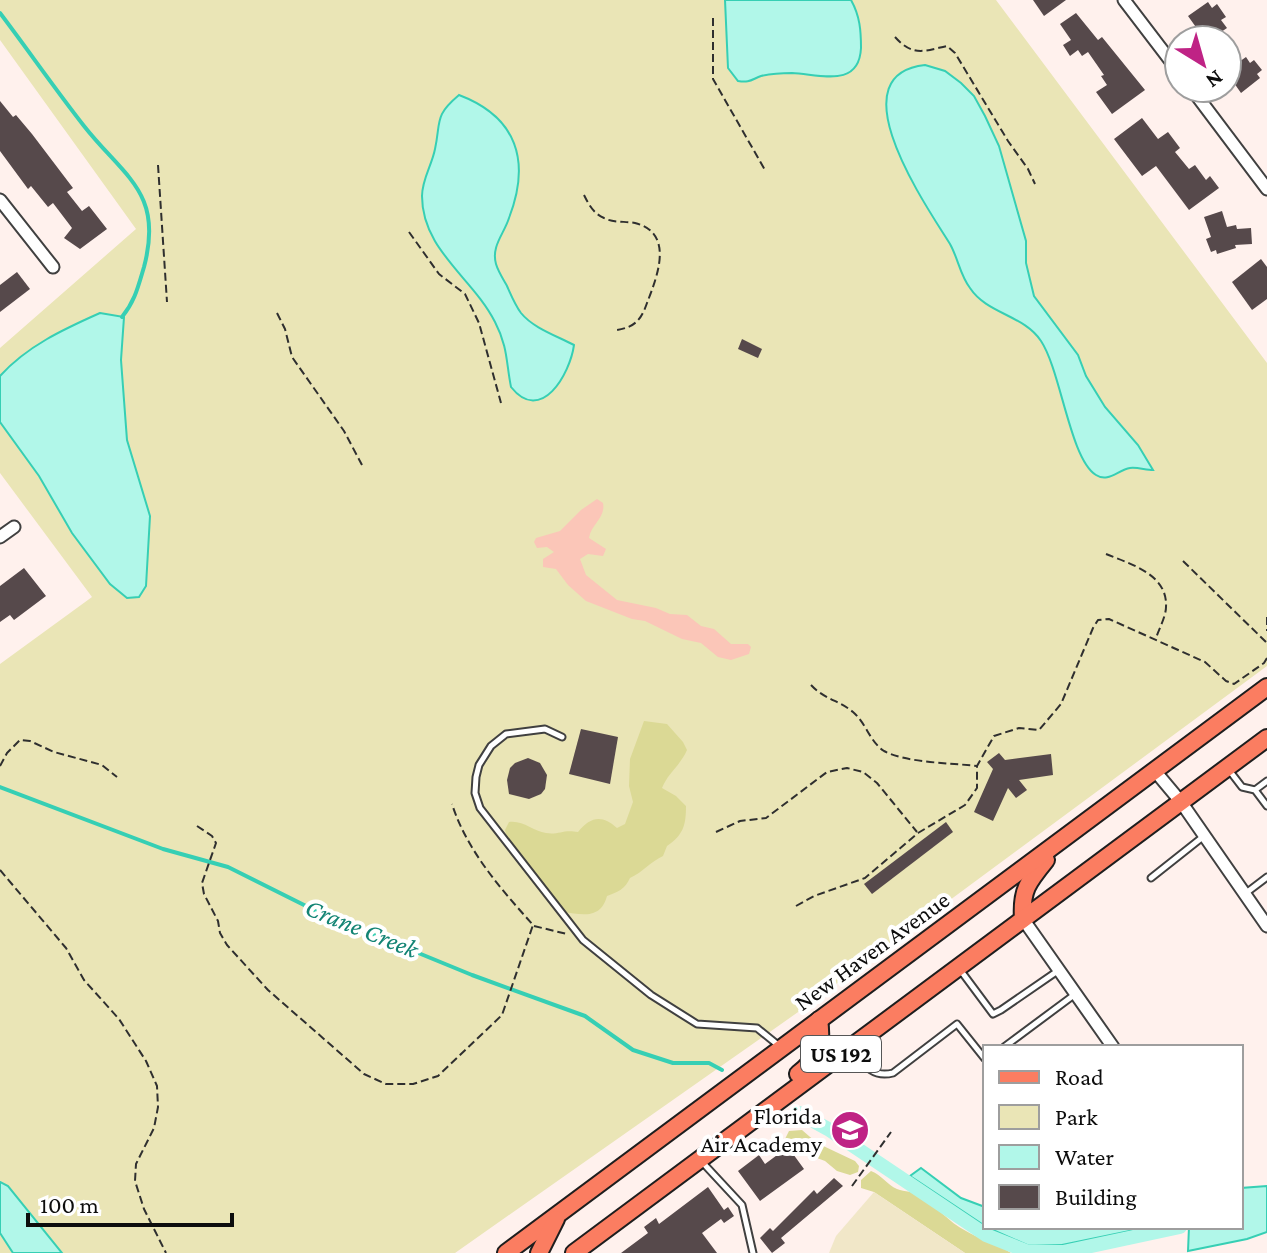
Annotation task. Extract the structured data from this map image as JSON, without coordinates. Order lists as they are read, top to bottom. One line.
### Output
{"streets":{"main road":["New Haven Avenue","US 192"]},"water":["Crane Creek"],"places":{"school or university":["Florida Air Academy"]},"legend":["Road","Park","Water","Building"],"scale_bar":"100 m","north":"bottom right"}
